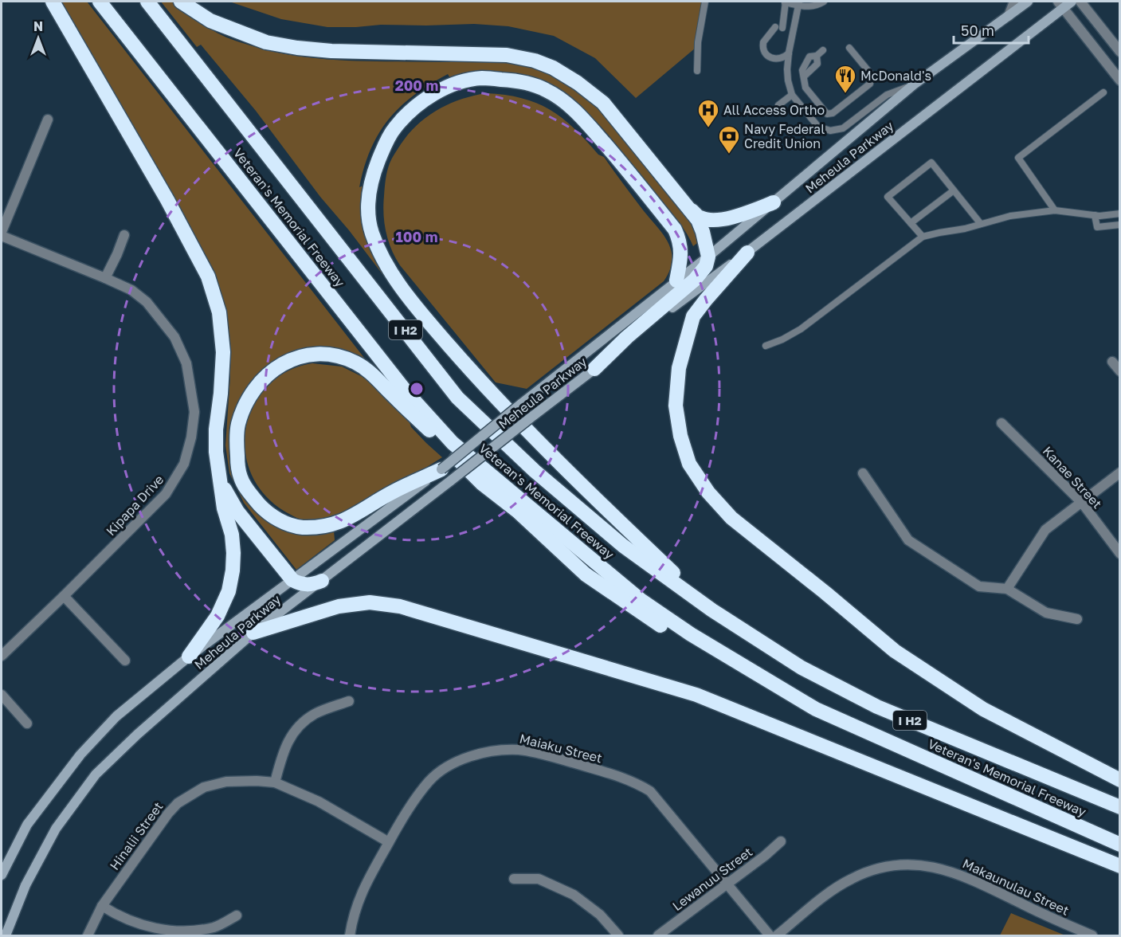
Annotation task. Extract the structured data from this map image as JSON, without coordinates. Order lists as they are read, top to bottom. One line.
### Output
{"streets":{"highway":["Veteran's Memorial Freeway","I H2"],"main road":["Meheula Parkway"],"street":["Kanae Street","Kipapa Drive","Maiaku Street","Hinalii Street","Lewanuu Street","Makaunulau Street"]},"crossings":[["Maiaku Street","Hinalii Street"],["Maiaku Street","Lewanuu Street"]],"places":{"restaurant":["McDonald's"],"hospital":["All Access Ortho"],"bank":["Navy Federal Credit Union"]},"scale_bar":"50 m","north":"top","rings":["200 m","100 m"]}
